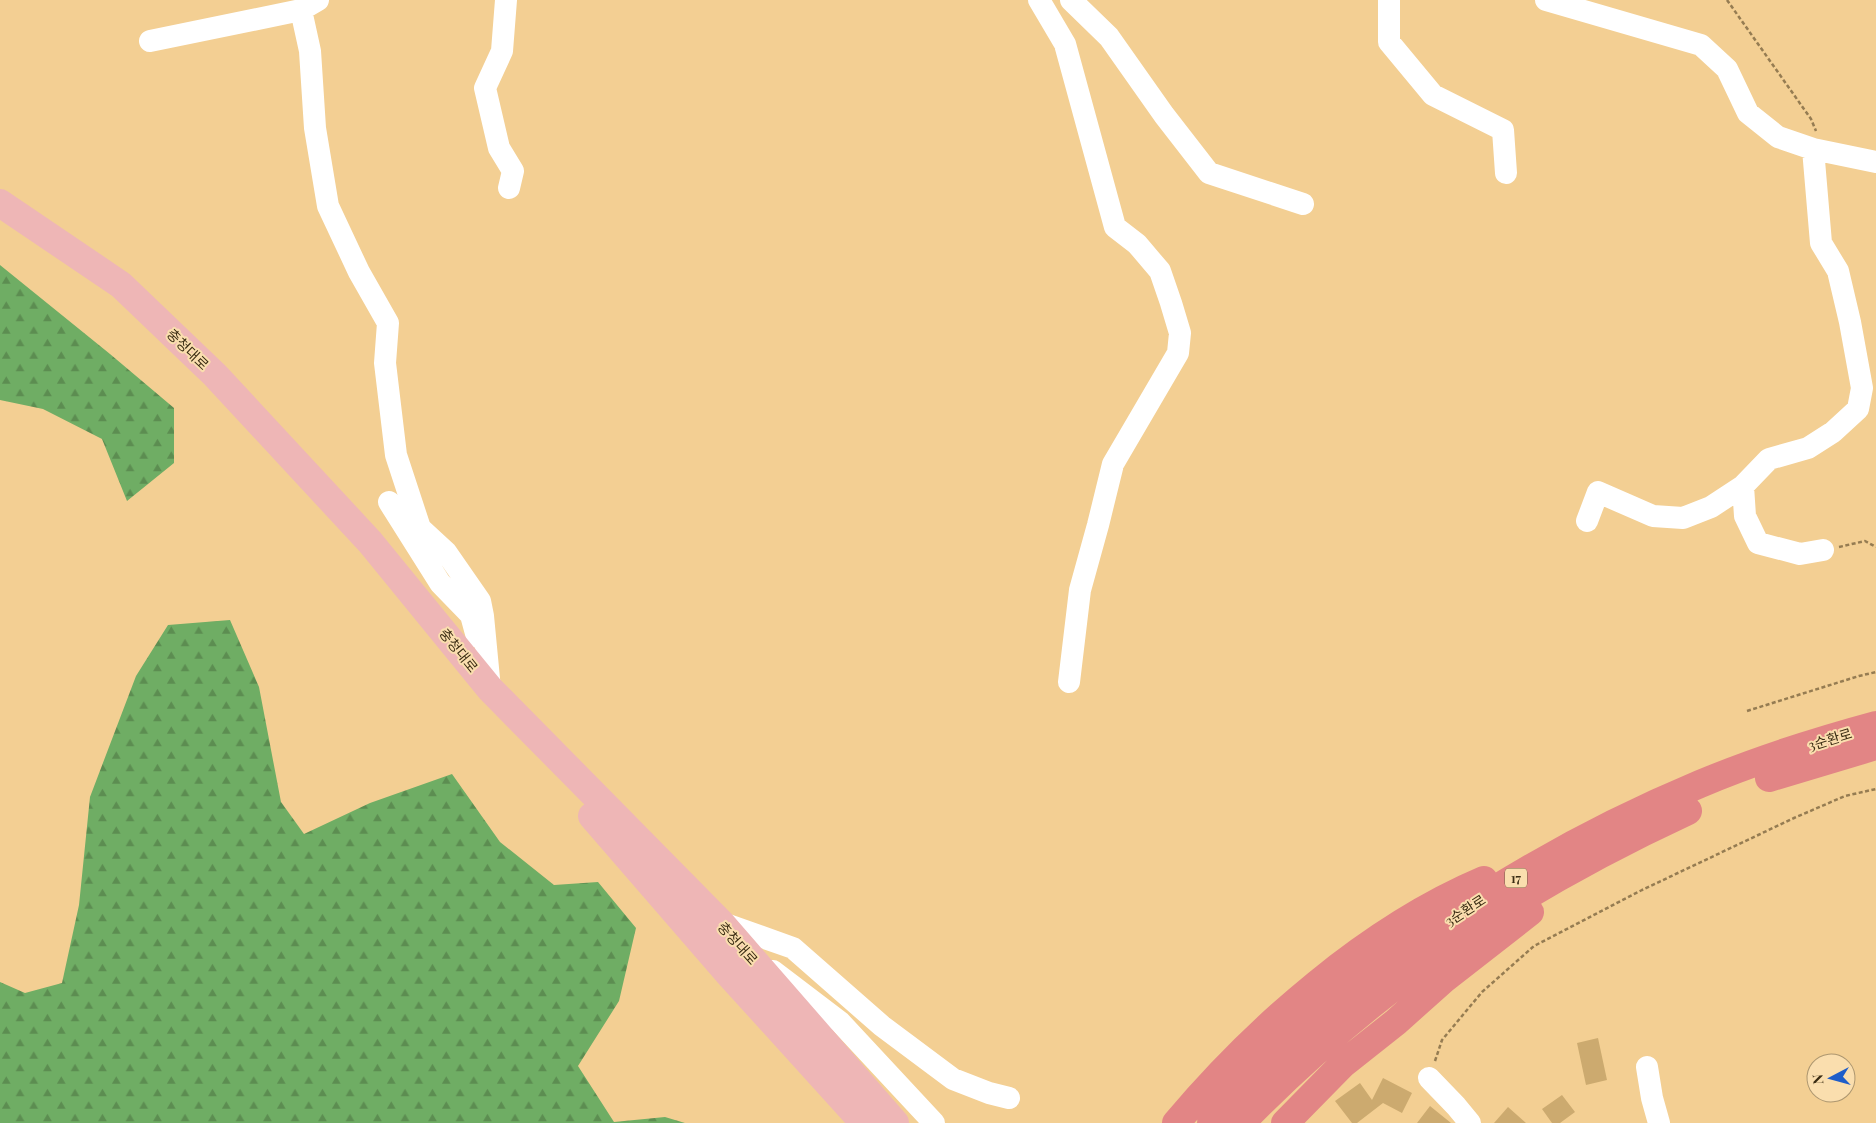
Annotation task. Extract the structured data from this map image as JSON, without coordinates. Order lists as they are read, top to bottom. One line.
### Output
{"streets":{"highway":["3순환로","17"],"main road":["충청대로"]},"north":"left"}
